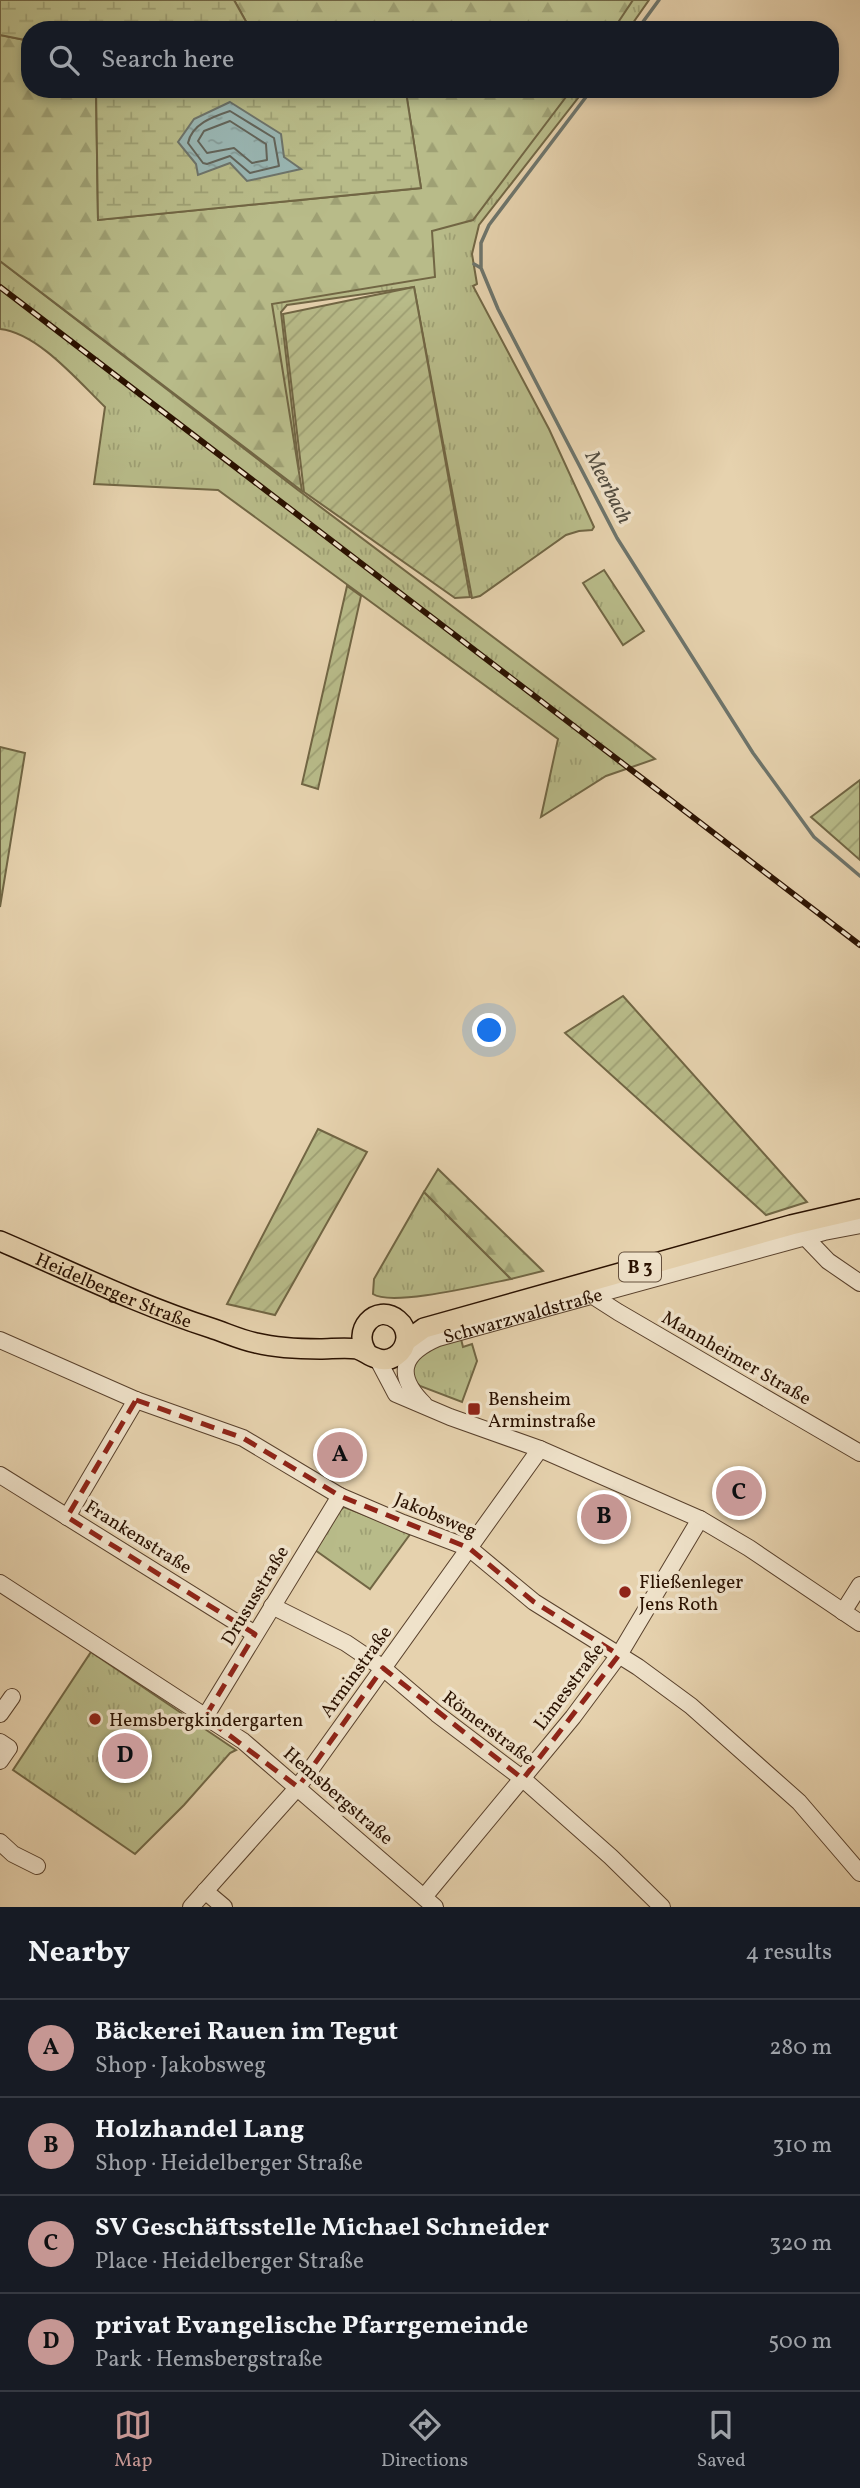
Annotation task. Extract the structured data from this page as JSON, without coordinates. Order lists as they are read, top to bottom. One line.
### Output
{"streets":{"main road":["B 3","Heidelberger Straße","Schwarzwaldstraße"],"street":["Mannheimer Straße","Jakobsweg","Frankenstraße","Drususstraße","Arminstraße","Limesstraße","Römerstraße","Hemsbergstraße"]},"crossings":[["Heidelberger Straße","Schwarzwaldstraße"],["Schwarzwaldstraße","Mannheimer Straße"],["Jakobsweg","Drususstraße"],["Jakobsweg","Arminstraße"],["Jakobsweg","Limesstraße"],["Frankenstraße","Drususstraße"],["Drususstraße","Römerstraße"],["Drususstraße","Hemsbergstraße"],["Arminstraße","Römerstraße"],["Arminstraße","Hemsbergstraße"],["Limesstraße","Römerstraße"],["Limesstraße","Hemsbergstraße"]],"water":["Meerbach"],"places":{"transit":["Bensheim Arminstraße"],"other":["Fließenleger Jens Roth","Hemsbergkindergarten"]},"page":{"search":"Search here","pins":["A","C","B","D"],"heading":["Nearby","4 results"],"list":[{"mark":"A","name":"Bäckerei Rauen im Tegut","note":"Shop · Jakobsweg","value":"280 m"},{"mark":"B","name":"Holzhandel Lang","note":"Shop · Heidelberger Straße","value":"310 m"},{"mark":"C","name":"SV Geschäftsstelle Michael Schneider","note":"Place · Heidelberger Straße","value":"320 m"},{"mark":"D","name":"privat Evangelische Pfarrgemeinde","note":"Park · Hemsbergstraße","value":"500 m"}],"nav":["Map","Directions","Saved"]}}
